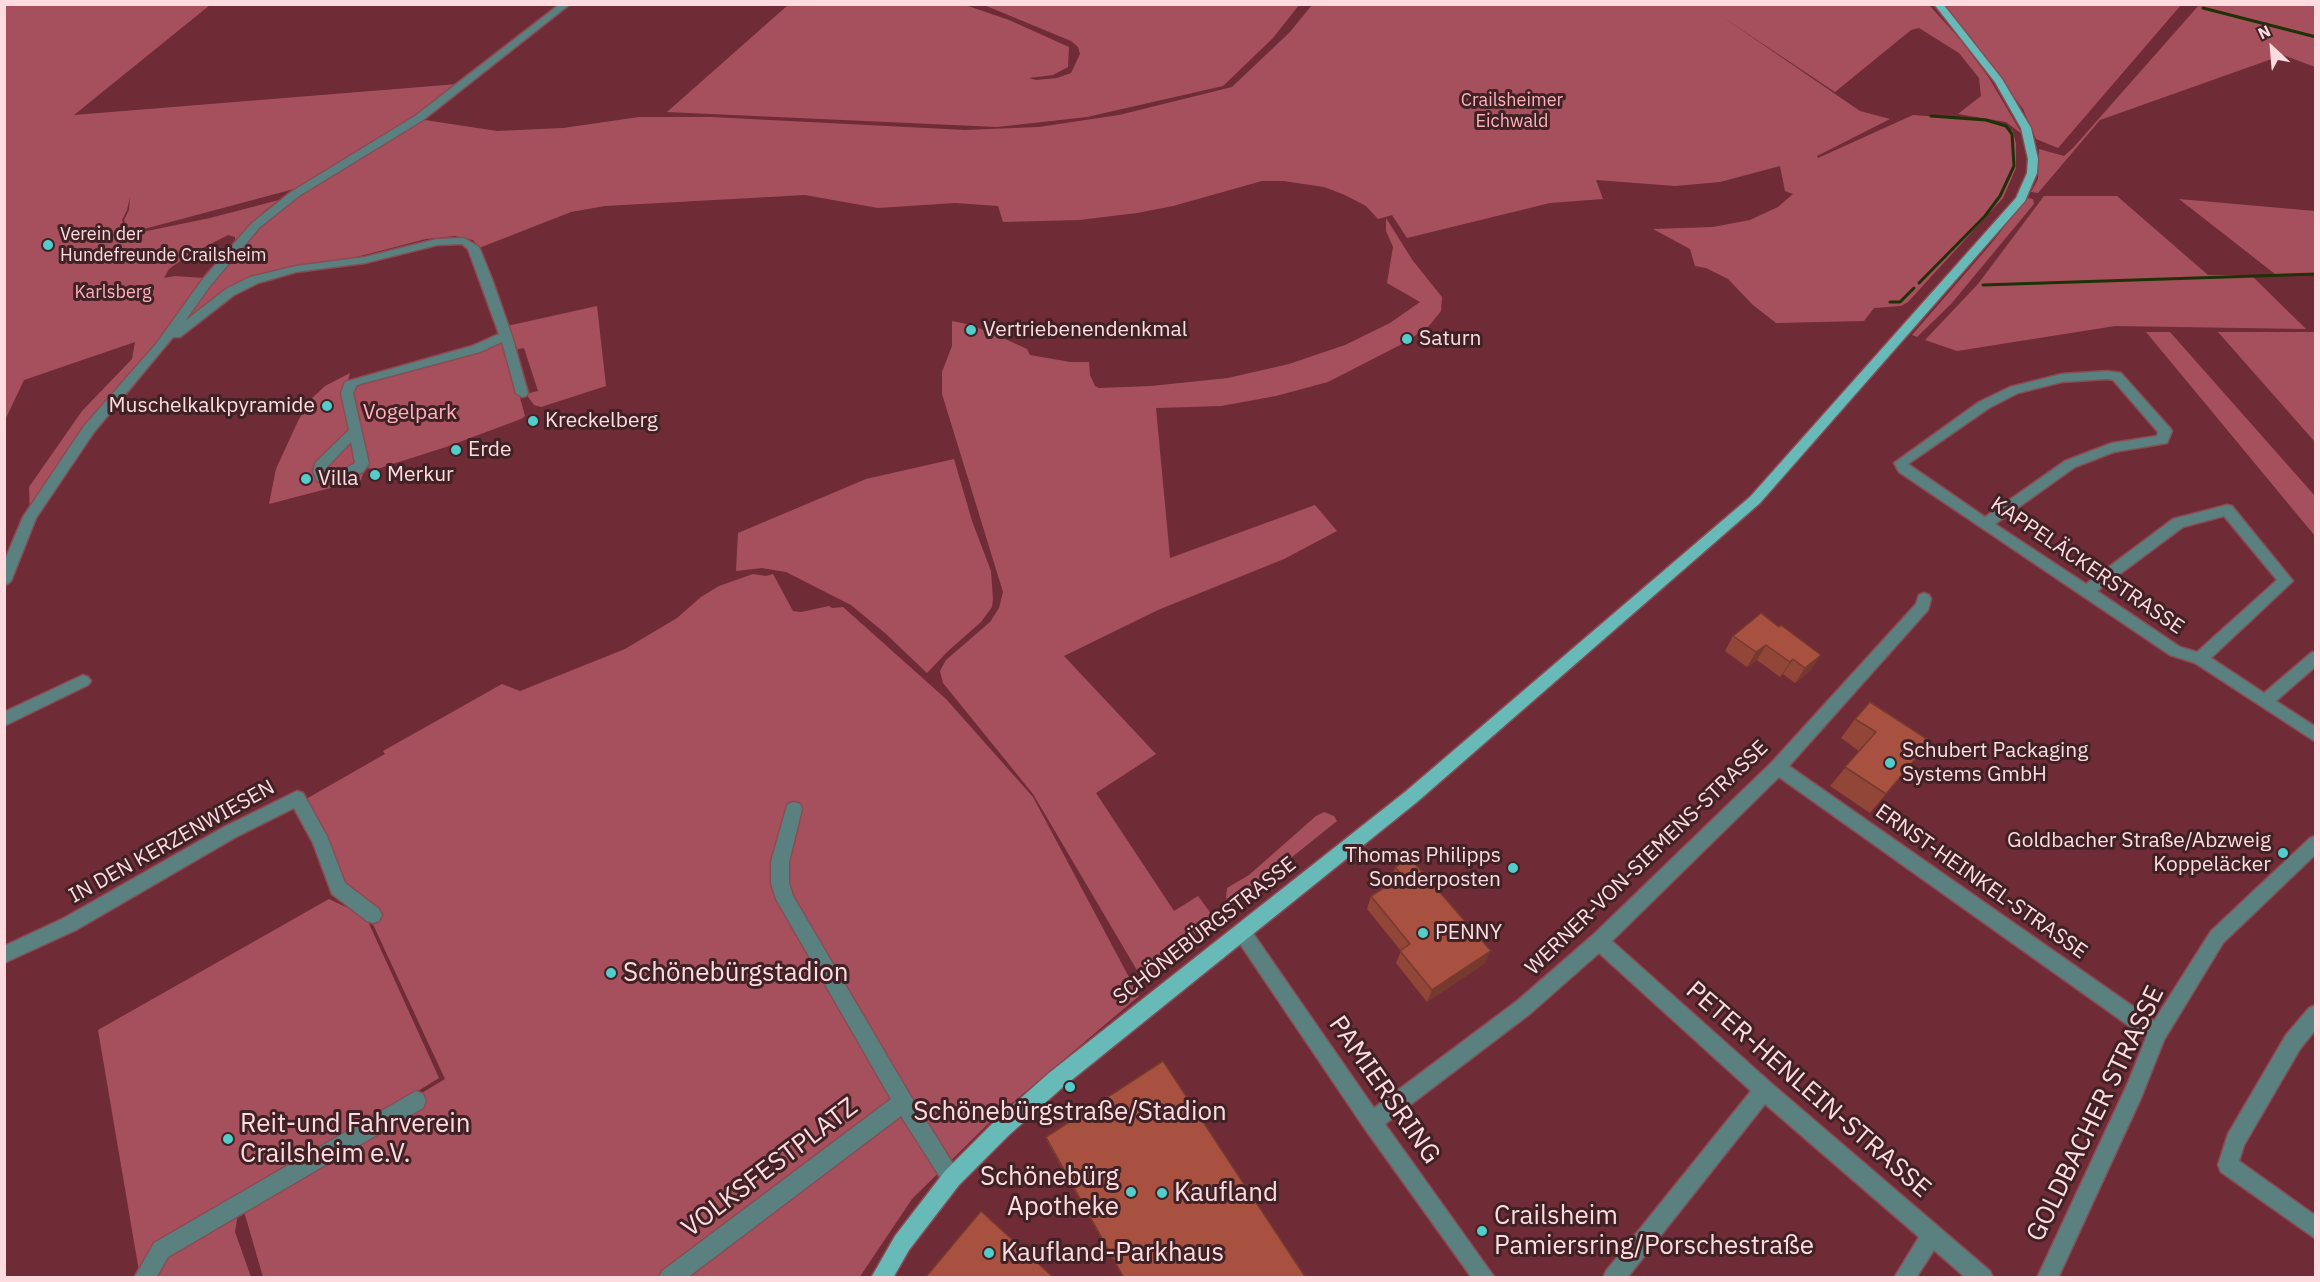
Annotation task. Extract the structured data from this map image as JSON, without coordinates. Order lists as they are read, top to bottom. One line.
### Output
{"streets":{"main road":["SCHÖNEBÜRGSTRASSE"],"street":["KAPPELÄCKERSTRASSE","IN DEN KERZENWIESEN","WERNER-VON-SIEMENS-STRASSE","ERNST-HEINKEL-STRASSE","PAMIERSRING","PETER-HENLEIN-STRASSE","GOLDBACHER STRASSE","VOLKSFESTPLATZ"]},"crossings":[["WERNER-VON-SIEMENS-STRASSE","ERNST-HEINKEL-STRASSE"],["WERNER-VON-SIEMENS-STRASSE","PAMIERSRING"],["WERNER-VON-SIEMENS-STRASSE","PETER-HENLEIN-STRASSE"],["ERNST-HEINKEL-STRASSE","GOLDBACHER STRASSE"],["SCHÖNEBÜRGSTRASSE","PAMIERSRING"]],"parks":["Crailsheimer Eichwald","Karlsberg","Vogelpark"],"places":["Verein der Hundefreunde Crailsheim","Vertriebenendenkmal","Saturn","Muschelkalkpyramide","Kreckelberg","Erde","Merkur","Villa","Schubert Packaging Systems GmbH","Goldbacher Straße/Abzweig Koppeläcker","Thomas Philipps Sonderposten","PENNY","Schönebürgstadion","Schönebürgstraße/Stadion","Reit-und Fahrverein Crailsheim e.V.","Schönebürg Apotheke","Kaufland","Crailsheim Pamiersring/Porschestraße","Kaufland-Parkhaus"],"north":"top left"}
